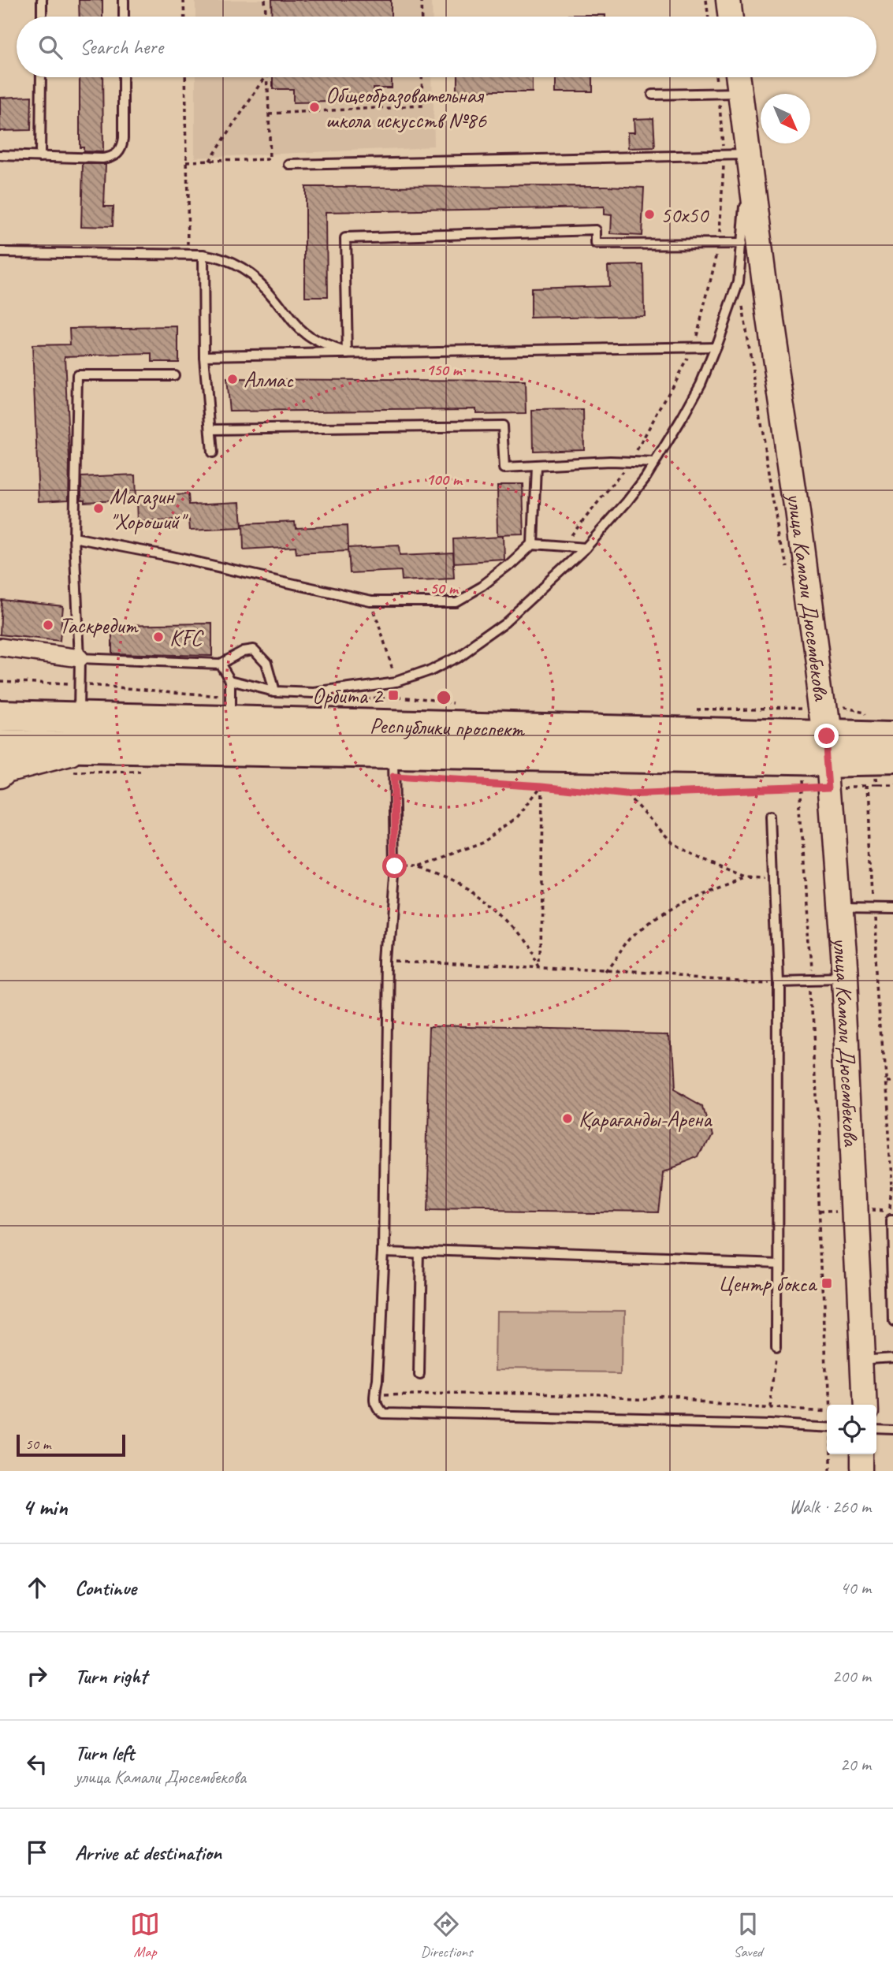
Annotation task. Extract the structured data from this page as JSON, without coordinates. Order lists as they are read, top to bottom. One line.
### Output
{"streets":{"highway":["Республики проспект"],"main road":["улица Камали Дюсембекова"]},"crossings":[["улица Камали Дюсембекова","Республики проспект"]],"places":{"other":["Общеобразовательная школа искусств №86","50х50","Алмас","Магазин \"Хороший\"","Таскредит","KFC","Қарағанды-Арена"],"transit":["Орбита 2","Центр бокса"]},"scale_bar":"50 m","north":"bottom right","page":{"search":"Search here","scale":"50 m","heading":["4 min","Walk · 260 m"],"list":[["Continue","40 m"],["Turn right","200 m"],["Turn left","улица Камали Дюсембекова","20 m"],"Arrive at destination"],"nav":["Map","Directions","Saved"]},"rings":["150 m","100 m","50 m"]}
